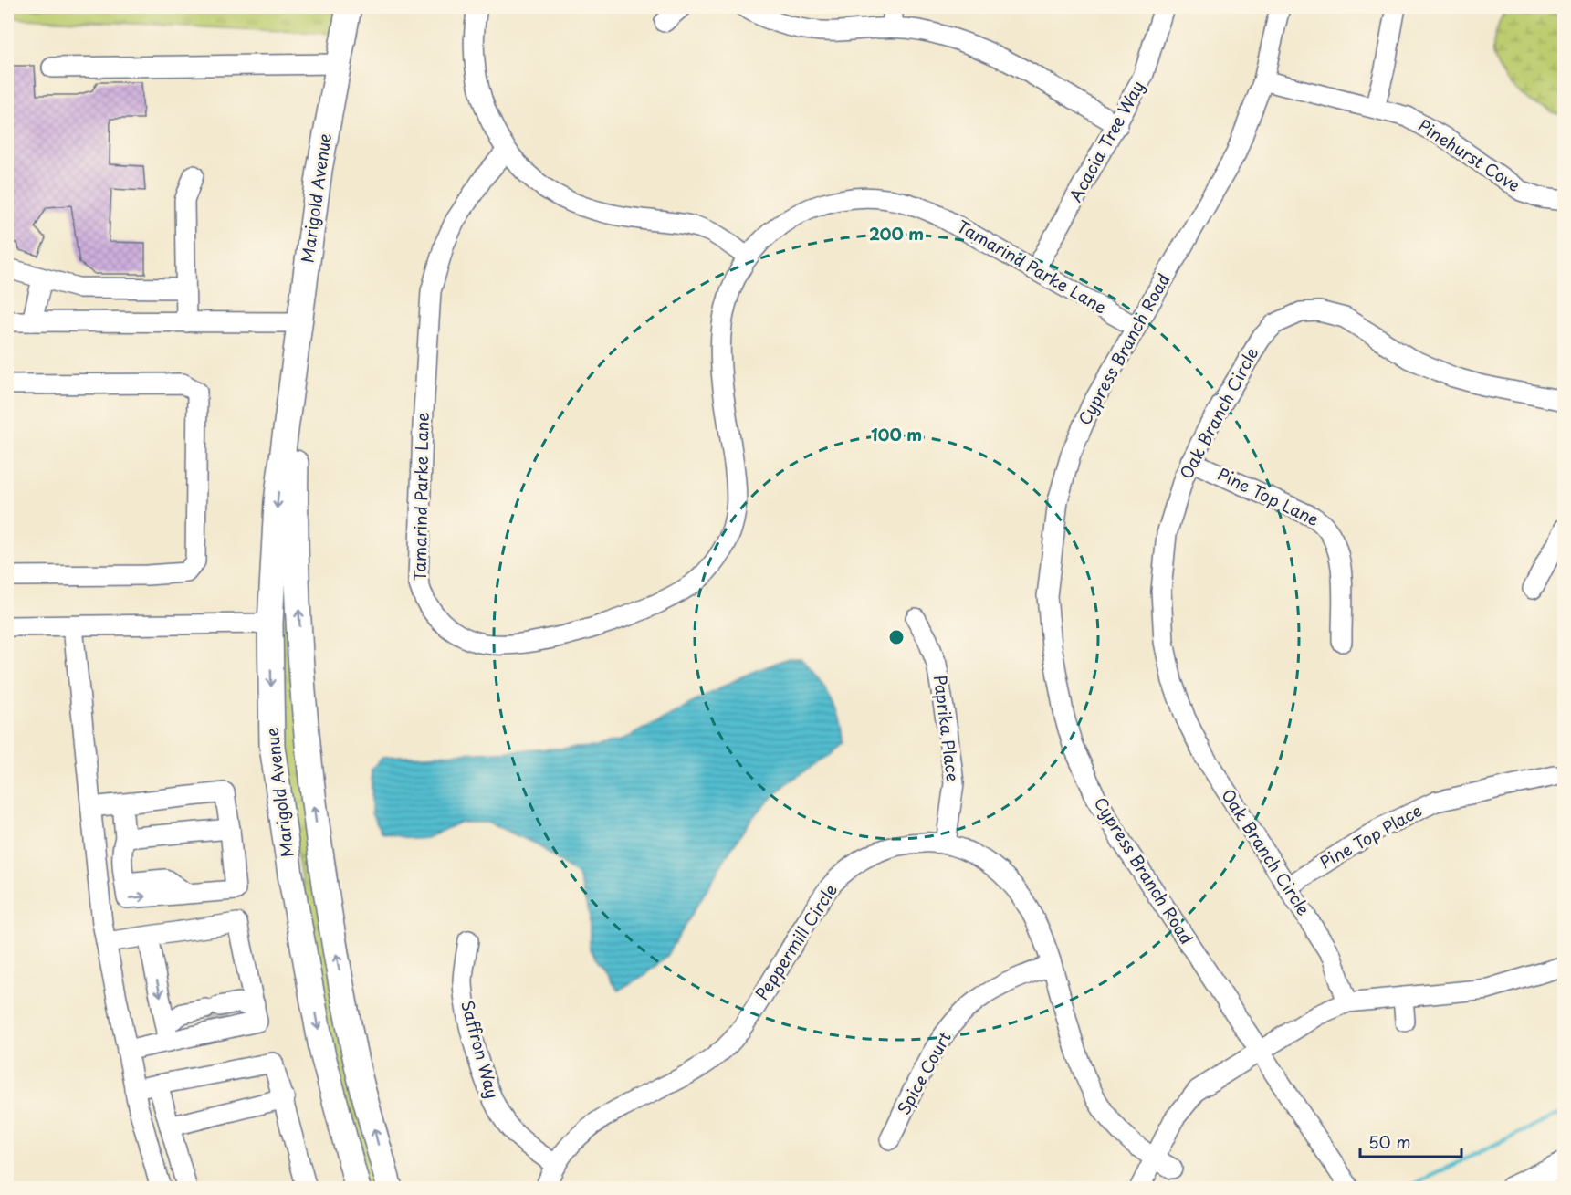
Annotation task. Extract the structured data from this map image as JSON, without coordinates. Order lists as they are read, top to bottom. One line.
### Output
{"streets":{"main road":["Marigold Avenue"],"street":["Acacia Tree Way","Pinehurst Cove","Tamarind Parke Lane","Cypress Branch Road","Oak Branch Circle","Pine Top Lane","Paprika Place","Pine Top Place","Peppermill Circle","Saffron Way","Spice Court"]},"crossings":[["Acacia Tree Way","Tamarind Parke Lane"],["Pinehurst Cove","Cypress Branch Road"],["Tamarind Parke Lane","Cypress Branch Road"],["Oak Branch Circle","Pine Top Lane"],["Oak Branch Circle","Pine Top Place"],["Paprika Place","Peppermill Circle"],["Peppermill Circle","Saffron Way"],["Peppermill Circle","Spice Court"]],"scale_bar":"50 m","rings":["200 m","100 m"]}
